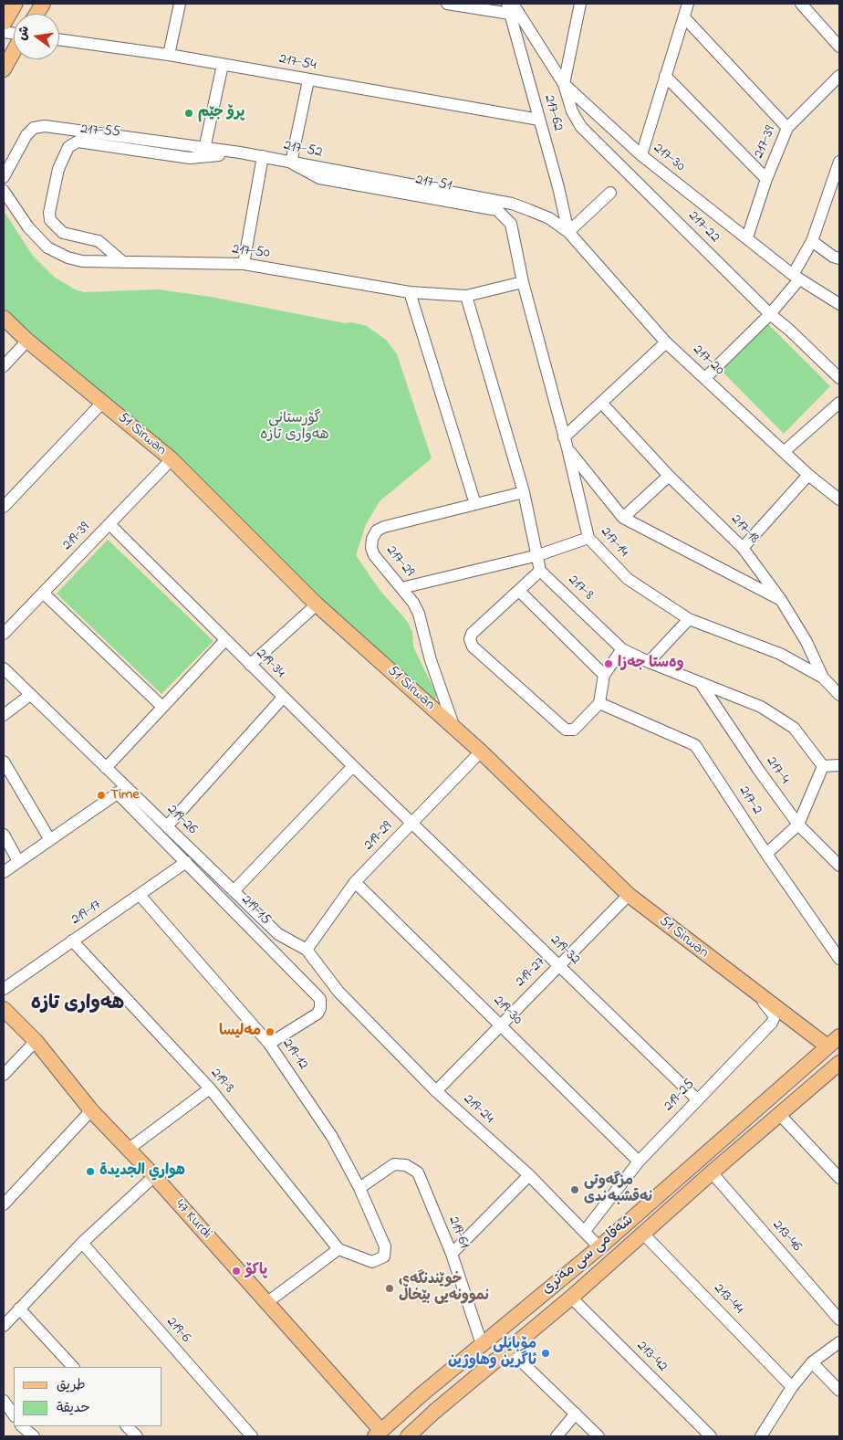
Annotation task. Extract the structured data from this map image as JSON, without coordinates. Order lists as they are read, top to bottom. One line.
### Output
{"streets":{"main road":["51 Sirwan","47 Kurdi","شەقامی سی مەتری"],"street":["217-54","217-62","217-55","217-39","217-52","217-30","217-51","217-22","217-50","217-20","217-18","219-39","217-14","217-29","217-8","219-34","217-4","217-2","219-26","219-29","219-15","219-17","219-32","219-27","219-30","219-12","219-8","219-25","219-24","219-61","213-46","213-44","219-6","213-42"]},"crossings":[["217-54","217-62"],["217-62","217-52"],["217-62","217-30"],["217-62","217-20"],["217-55","217-52"],["217-55","217-50"],["217-39","217-30"],["217-52","217-51"],["217-52","217-20"],["217-30","217-22"],["217-51","217-50"],["217-51","217-14"],["217-50","217-14"],["51 Sirwan","219-39"],["51 Sirwan","217-29"],["51 Sirwan","219-29"],["51 Sirwan","219-27"],["51 Sirwan","219-25"],["51 Sirwan","شەقامی سی مەتری"],["217-18","217-14"],["219-39","219-34"],["217-8","217-4"],["219-34","219-29"],["219-34","219-32"],["219-26","219-29"],["219-26","219-15"],["219-26","219-24"],["219-29","219-32"],["219-29","219-30"],["219-15","219-17"],["219-15","219-12"],["219-17","219-12"],["219-17","219-8"],["219-32","219-27"],["219-32","219-25"],["219-27","219-30"],["219-27","219-24"],["219-30","219-25"],["219-12","219-8"],["219-12","219-61"],["219-25","219-24"],["219-24","شەقامی سی مەتری"],["47 Kurdi","شەقامی سی مەتری"],["219-61","شەقامی سی مەتری"],["213-46","شەقامی سی مەتری"],["شەقامی سی مەتری","213-44"],["شەقامی سی مەتری","213-42"]],"districts":["هەواری تازە"],"parks":["گۆڕستانی هەواری تازە"],"places":["پرۆ جێم","وەستا جەزا","Time","مەلیسا","هواري الجديدة","مزگەوتی نەقشبەندی","پاکۆ","خوێندنگەی نموونەیی بێخاڵ","مۆبایلی ئاگرین وهاوژین"],"legend":["طريق","حديقة"],"north":"left"}
